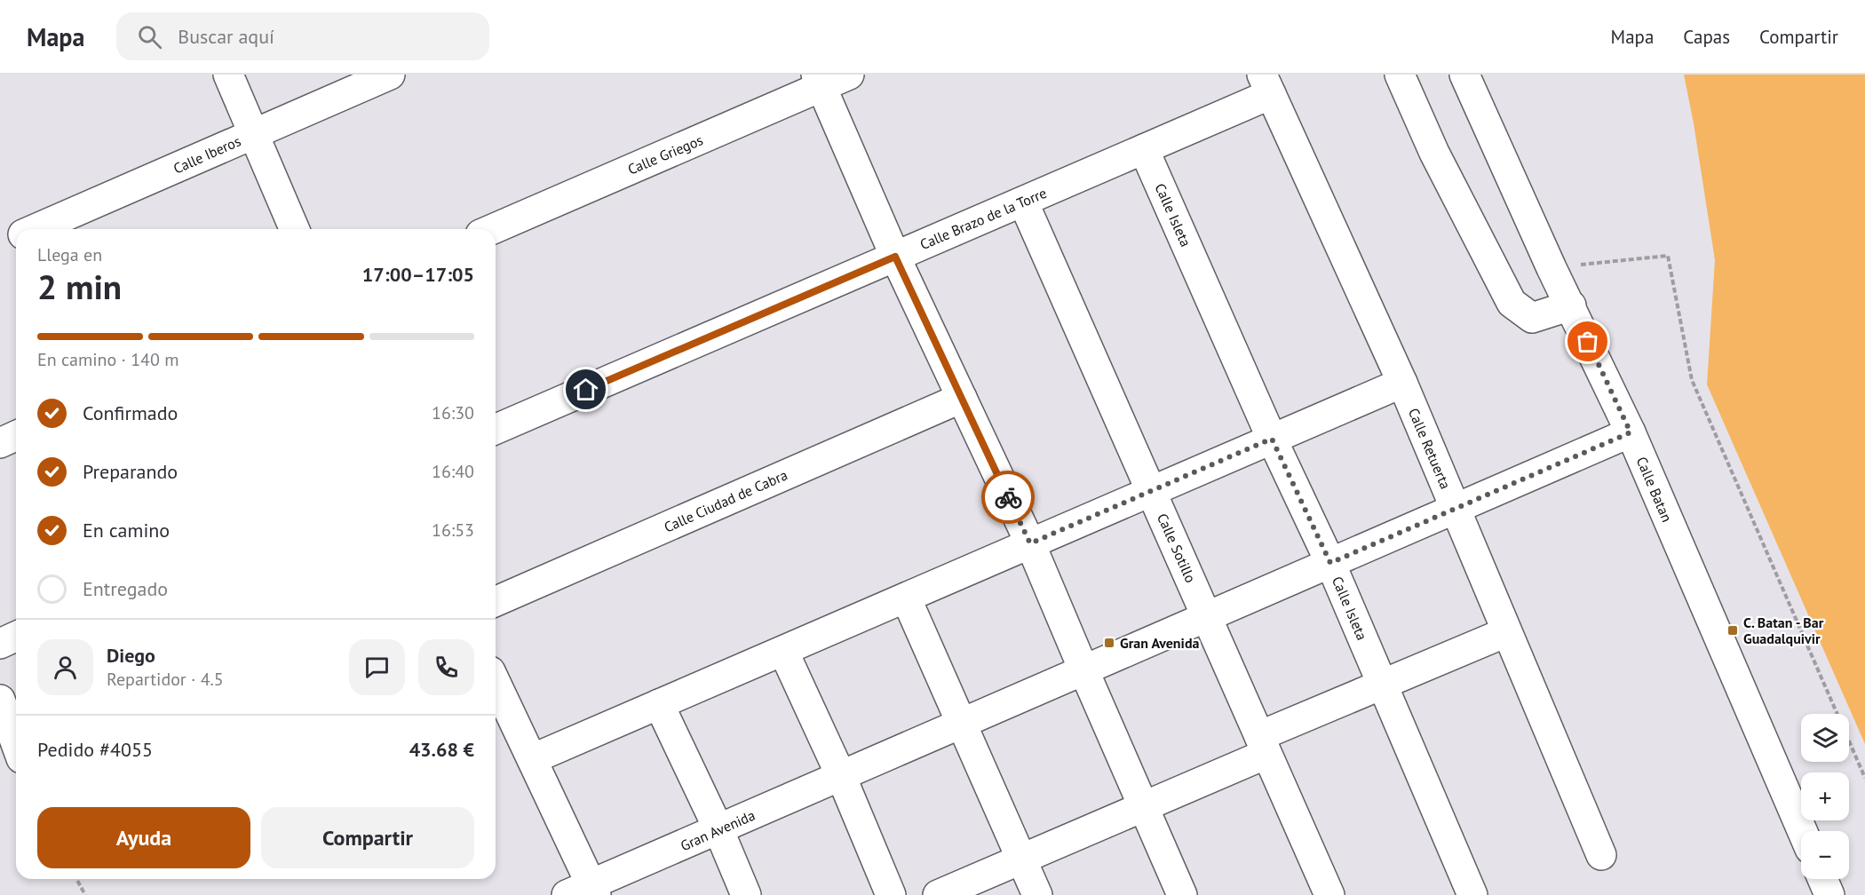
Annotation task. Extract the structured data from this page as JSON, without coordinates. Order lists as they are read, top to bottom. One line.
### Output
{"streets":{"street":["Calle Iberos","Calle Griegos","Calle Isleta","Calle Brazo de la Torre","Calle Retuerta","Calle Batan","Calle Ciudad de Cabra","Calle Sotillo","Gran Avenida"]},"crossings":[["Calle Isleta","Calle Brazo de la Torre"],["Calle Isleta","Gran Avenida"],["Calle Brazo de la Torre","Calle Retuerta"],["Calle Brazo de la Torre","Calle Sotillo"],["Calle Retuerta","Gran Avenida"],["Calle Batan","Gran Avenida"],["Calle Sotillo","Gran Avenida"]],"places":{"transit":["C. Batan - Bar Guadalquivir","Gran Avenida"]},"page":{"header":"Mapa","search":"Buscar aquí","nav":["Mapa","Capas","Compartir"],"heading":["2 min","Llega en","17:00–17:05"],"panel":["Diego","Repartidor · 4.5","Pedido #4055","43.68 €"],"bar":"En camino · 140 m","list":[["Confirmado","16:30"],["Preparando","16:40"],["En camino","16:53"],"Entregado"],"map_buttons":["+","−"],"buttons":["Ayuda","Compartir"]}}
